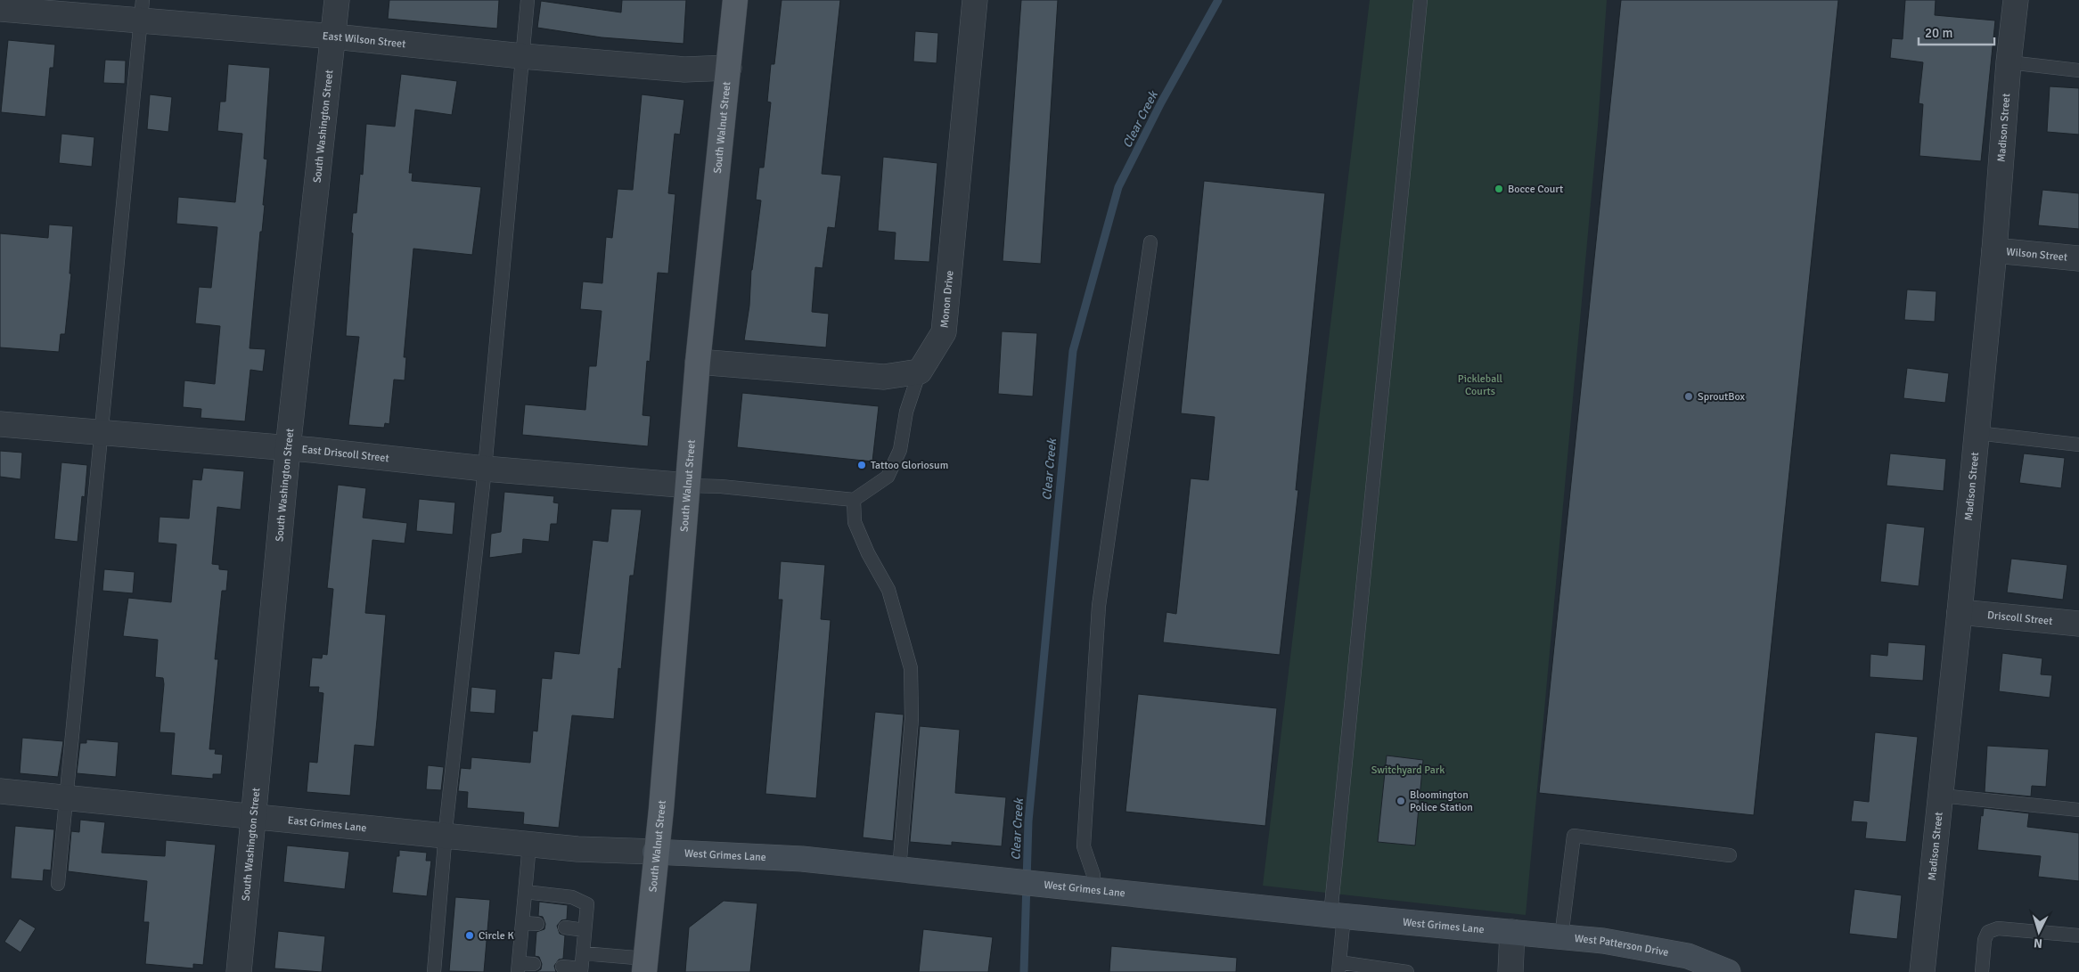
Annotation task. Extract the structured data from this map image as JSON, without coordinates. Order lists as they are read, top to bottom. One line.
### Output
{"streets":{"main road":["South Walnut Street"],"street":["East Wilson Street","South Washington Street","Madison Street","Wilson Street","Monon Drive","East Driscoll Street","Driscoll Street","East Grimes Lane","West Grimes Lane","West Patterson Drive"]},"crossings":[["East Wilson Street","South Washington Street"],["East Wilson Street","South Walnut Street"],["South Washington Street","East Driscoll Street"],["South Washington Street","East Grimes Lane"],["South Walnut Street","East Driscoll Street"],["South Walnut Street","East Grimes Lane"],["South Walnut Street","West Grimes Lane"],["Madison Street","Wilson Street"],["Madison Street","Driscoll Street"],["East Grimes Lane","West Grimes Lane"],["West Grimes Lane","West Patterson Drive"]],"water":["Clear Creek"],"parks":["Pickleball Courts","Switchyard Park"],"places":["Bocce Court","SproutBox","Tattoo Gloriosum","Bloomington Police Station","Circle K"],"scale_bar":"20 m","north":"bottom"}
